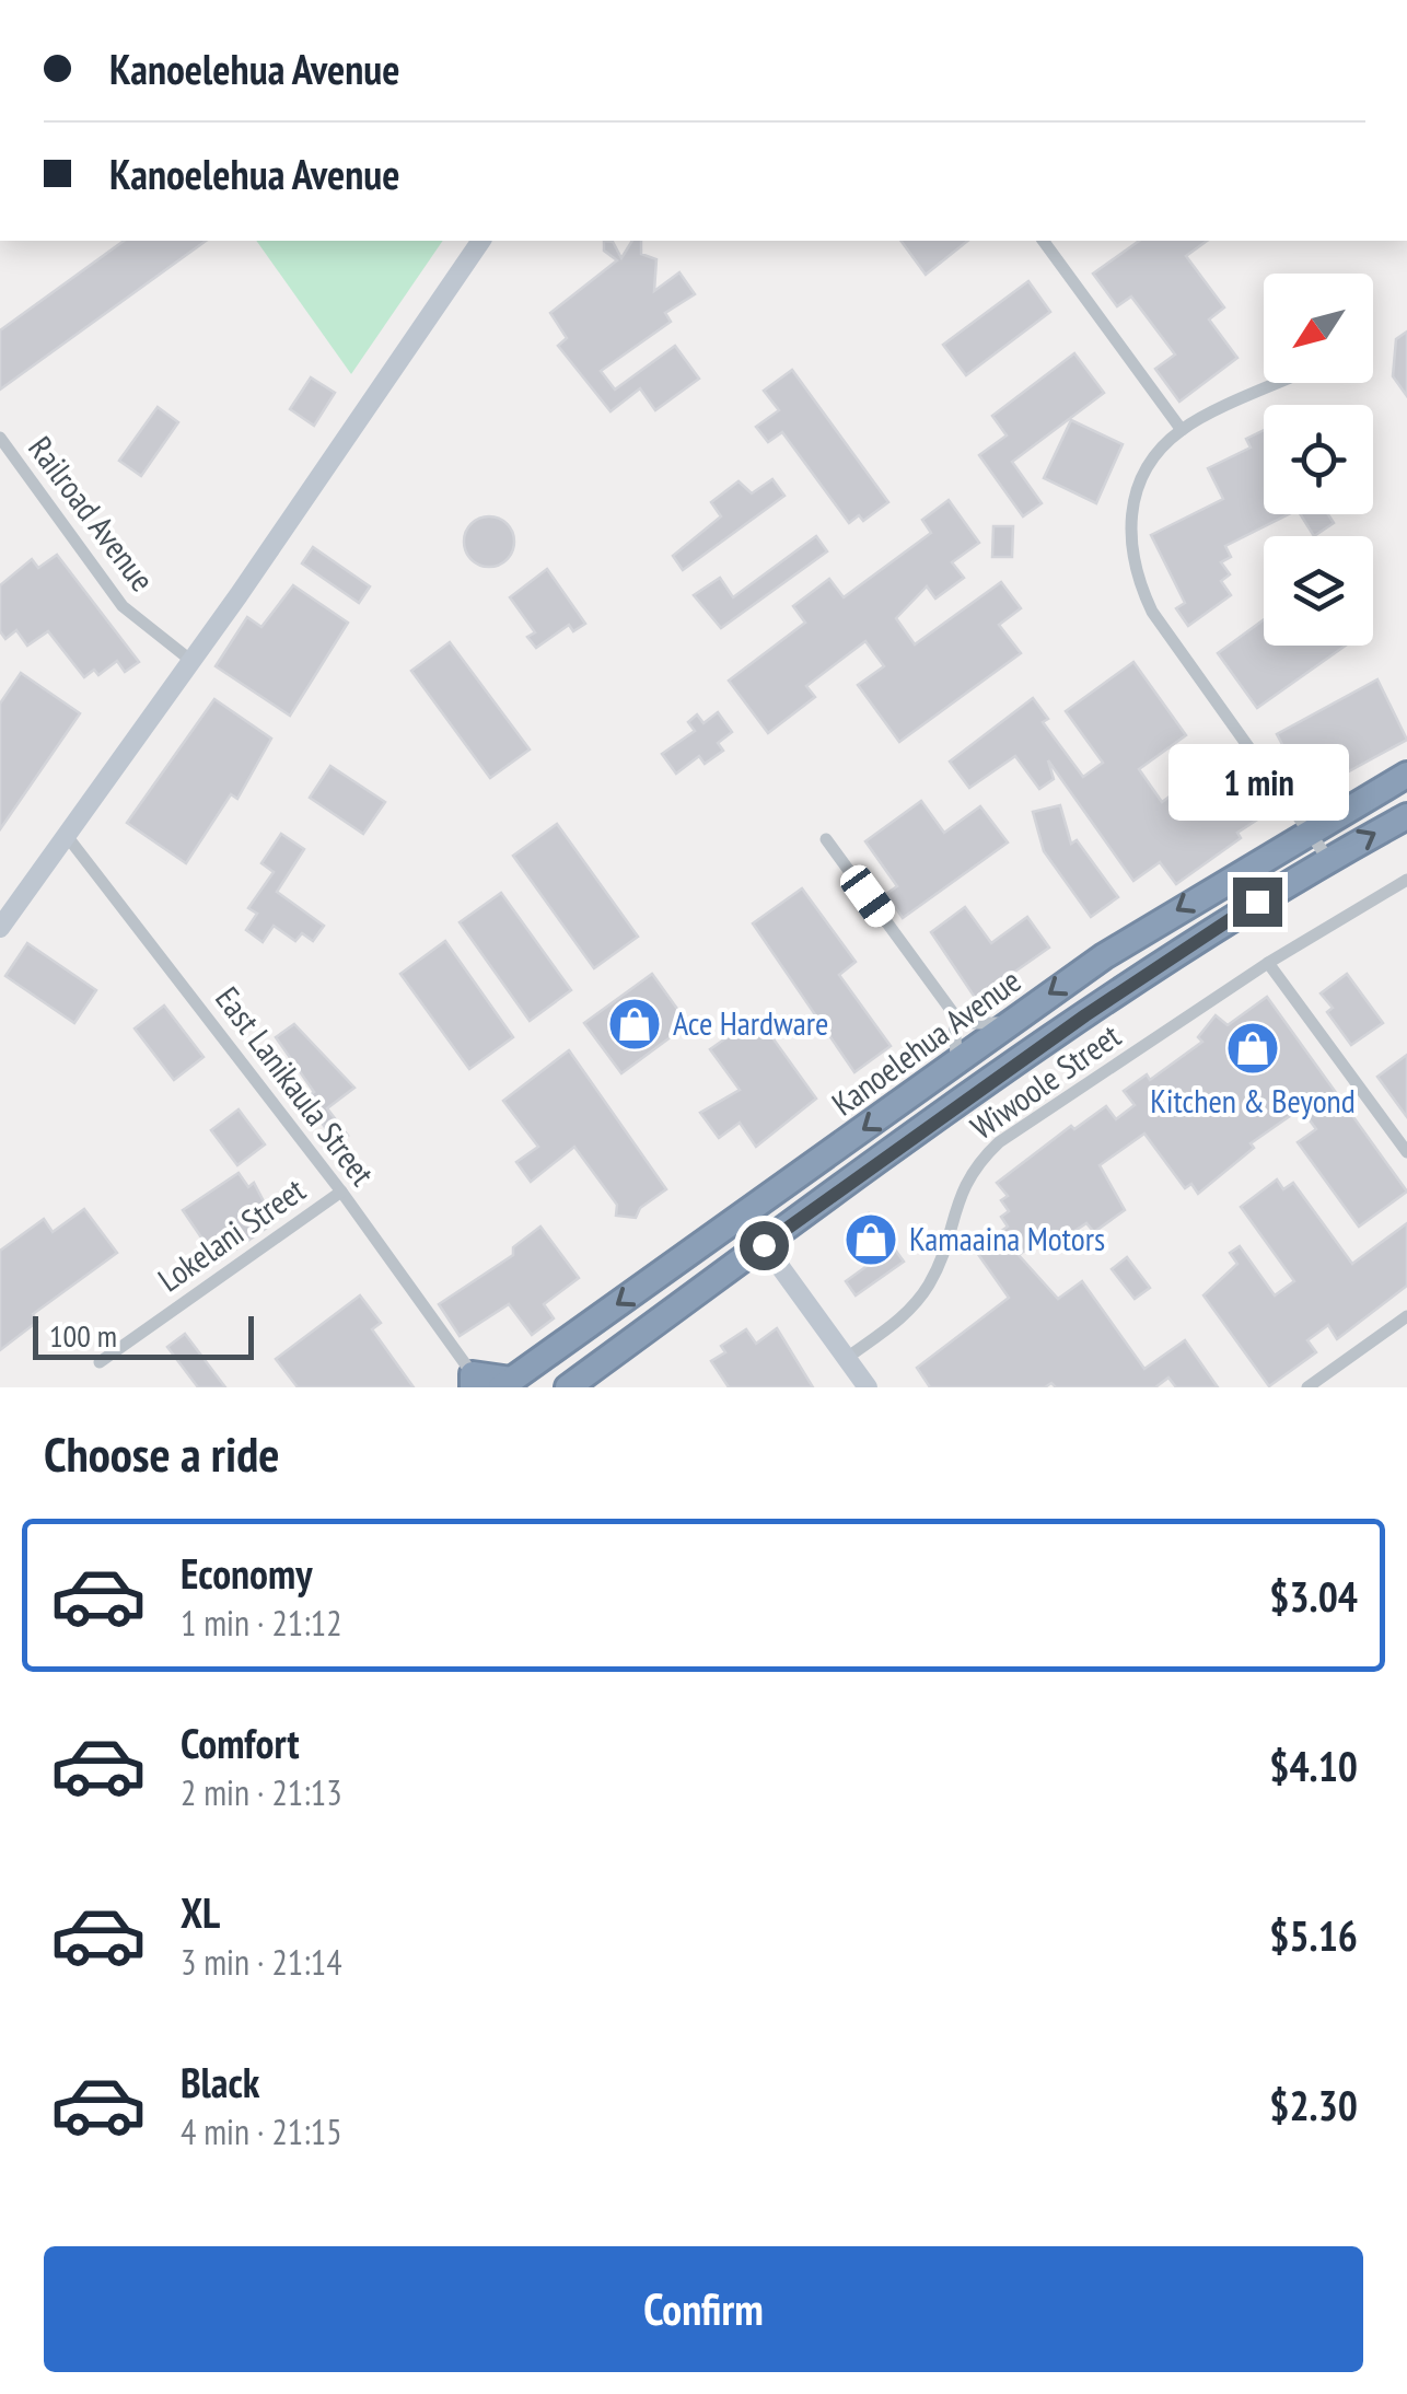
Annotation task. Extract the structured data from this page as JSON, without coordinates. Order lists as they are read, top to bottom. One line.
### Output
{"streets":{"highway":["Kanoelehua Avenue"],"street":["Railroad Avenue","Wiwoole Street","East Lanikaula Street","Lokelani Street"]},"crossings":[["East Lanikaula Street","Lokelani Street"]],"places":{"shop":["Ace Hardware","Kitchen & Beyond","Kamaaina Motors"]},"scale_bar":"100 m","north":"bottom left","page":{"banner":["Kanoelehua Avenue","Kanoelehua Avenue"],"bubble":"1 min","scale":"100 m","heading":"Choose a ride","list":[{"name":"Economy","note":"1 min · 21:12","value":"$3.04"},{"name":"Comfort","note":"2 min · 21:13","value":"$4.10"},{"name":"XL","note":"3 min · 21:14","value":"$5.16"},{"name":"Black","note":"4 min · 21:15","value":"$2.30"}],"buttons":"Confirm"}}
